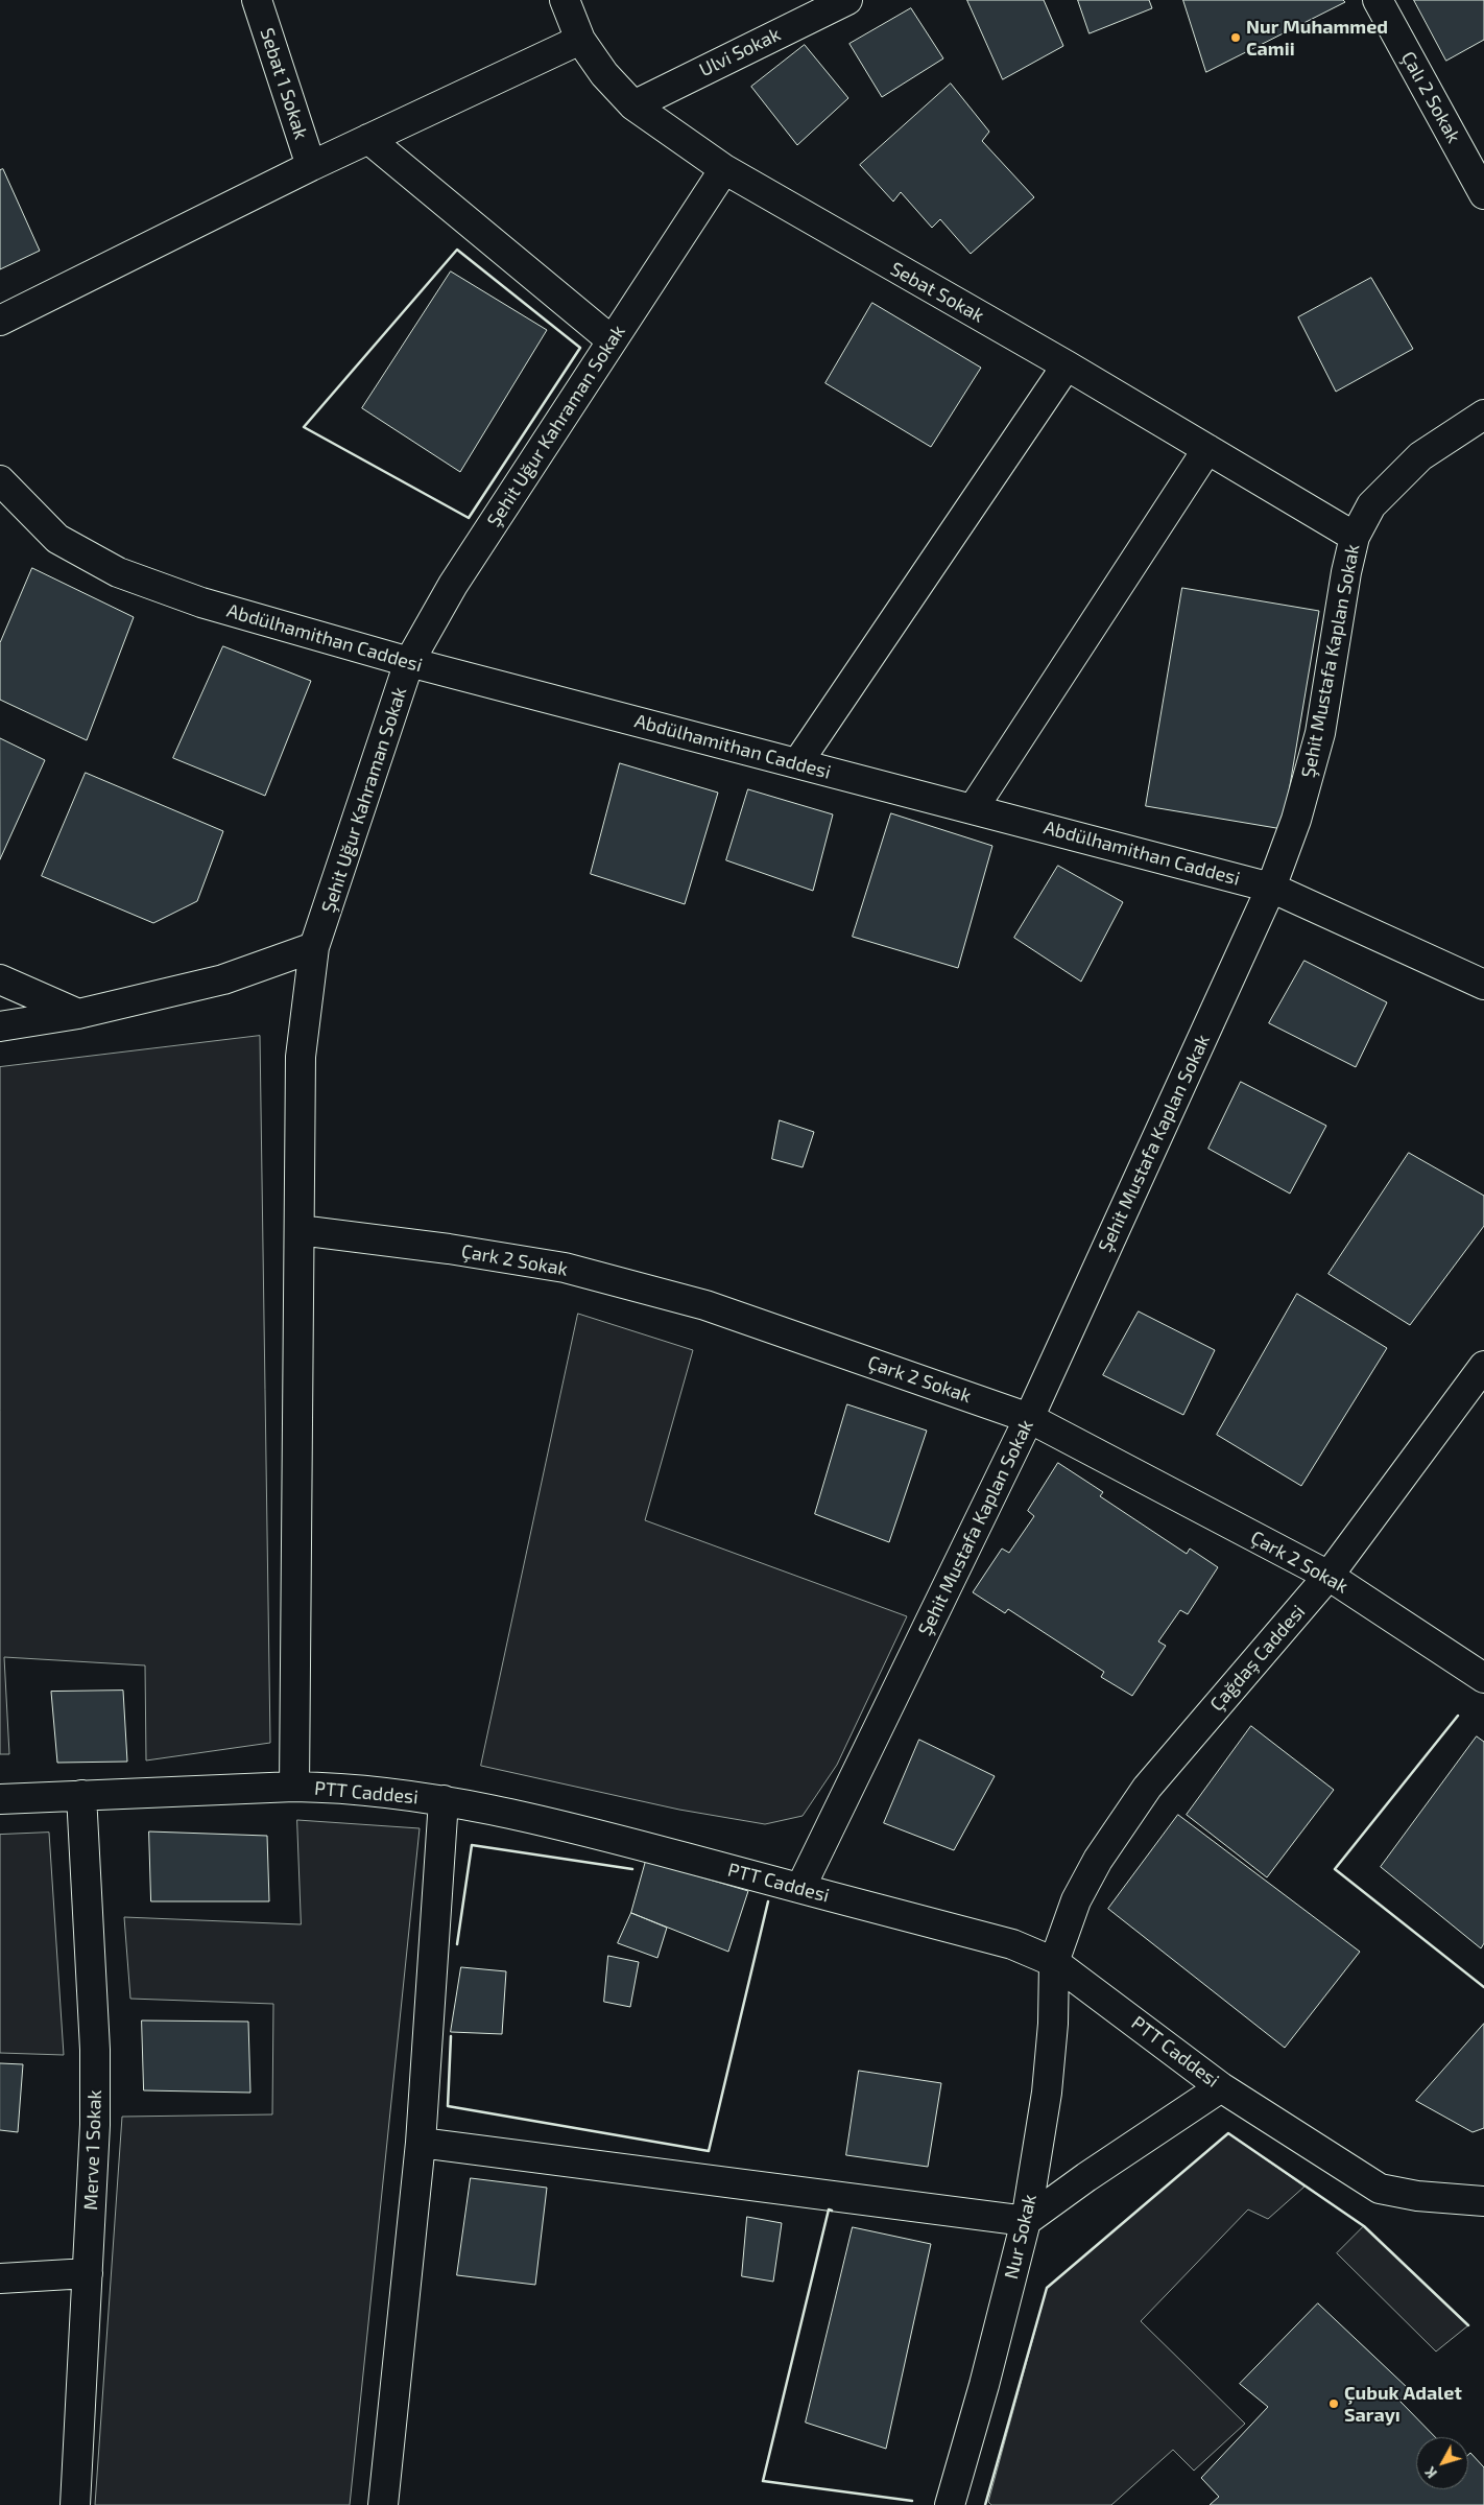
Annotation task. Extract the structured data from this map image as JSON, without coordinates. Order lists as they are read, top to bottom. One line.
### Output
{"streets":{"street":["Ulvi Sokak","Sebat 1 Sokak","Çalı 2 Sokak","Sebat Sokak","Şehit Uğur Kahraman Sokak","Abdülhamithan Caddesi","Şehit Mustafa Kaplan Sokak","Çark 2 Sokak","Çağdaş Caddesi","PTT Caddesi","Merve 1 Sokak","Nur Sokak"]},"crossings":[["Ulvi Sokak","Sebat Sokak"],["Sebat Sokak","Şehit Uğur Kahraman Sokak"],["Sebat Sokak","Şehit Mustafa Kaplan Sokak"],["Şehit Uğur Kahraman Sokak","Abdülhamithan Caddesi"],["Şehit Uğur Kahraman Sokak","Çark 2 Sokak"],["Şehit Uğur Kahraman Sokak","PTT Caddesi"],["Abdülhamithan Caddesi","Şehit Mustafa Kaplan Sokak"],["Şehit Mustafa Kaplan Sokak","Çark 2 Sokak"],["Şehit Mustafa Kaplan Sokak","PTT Caddesi"],["Çark 2 Sokak","Çağdaş Caddesi"],["Çağdaş Caddesi","PTT Caddesi"],["Çağdaş Caddesi","Nur Sokak"],["PTT Caddesi","Merve 1 Sokak"],["PTT Caddesi","Nur Sokak"]],"places":["Nur Muhammed Camii","Çubuk Adalet Sarayı"],"north":"bottom left"}
